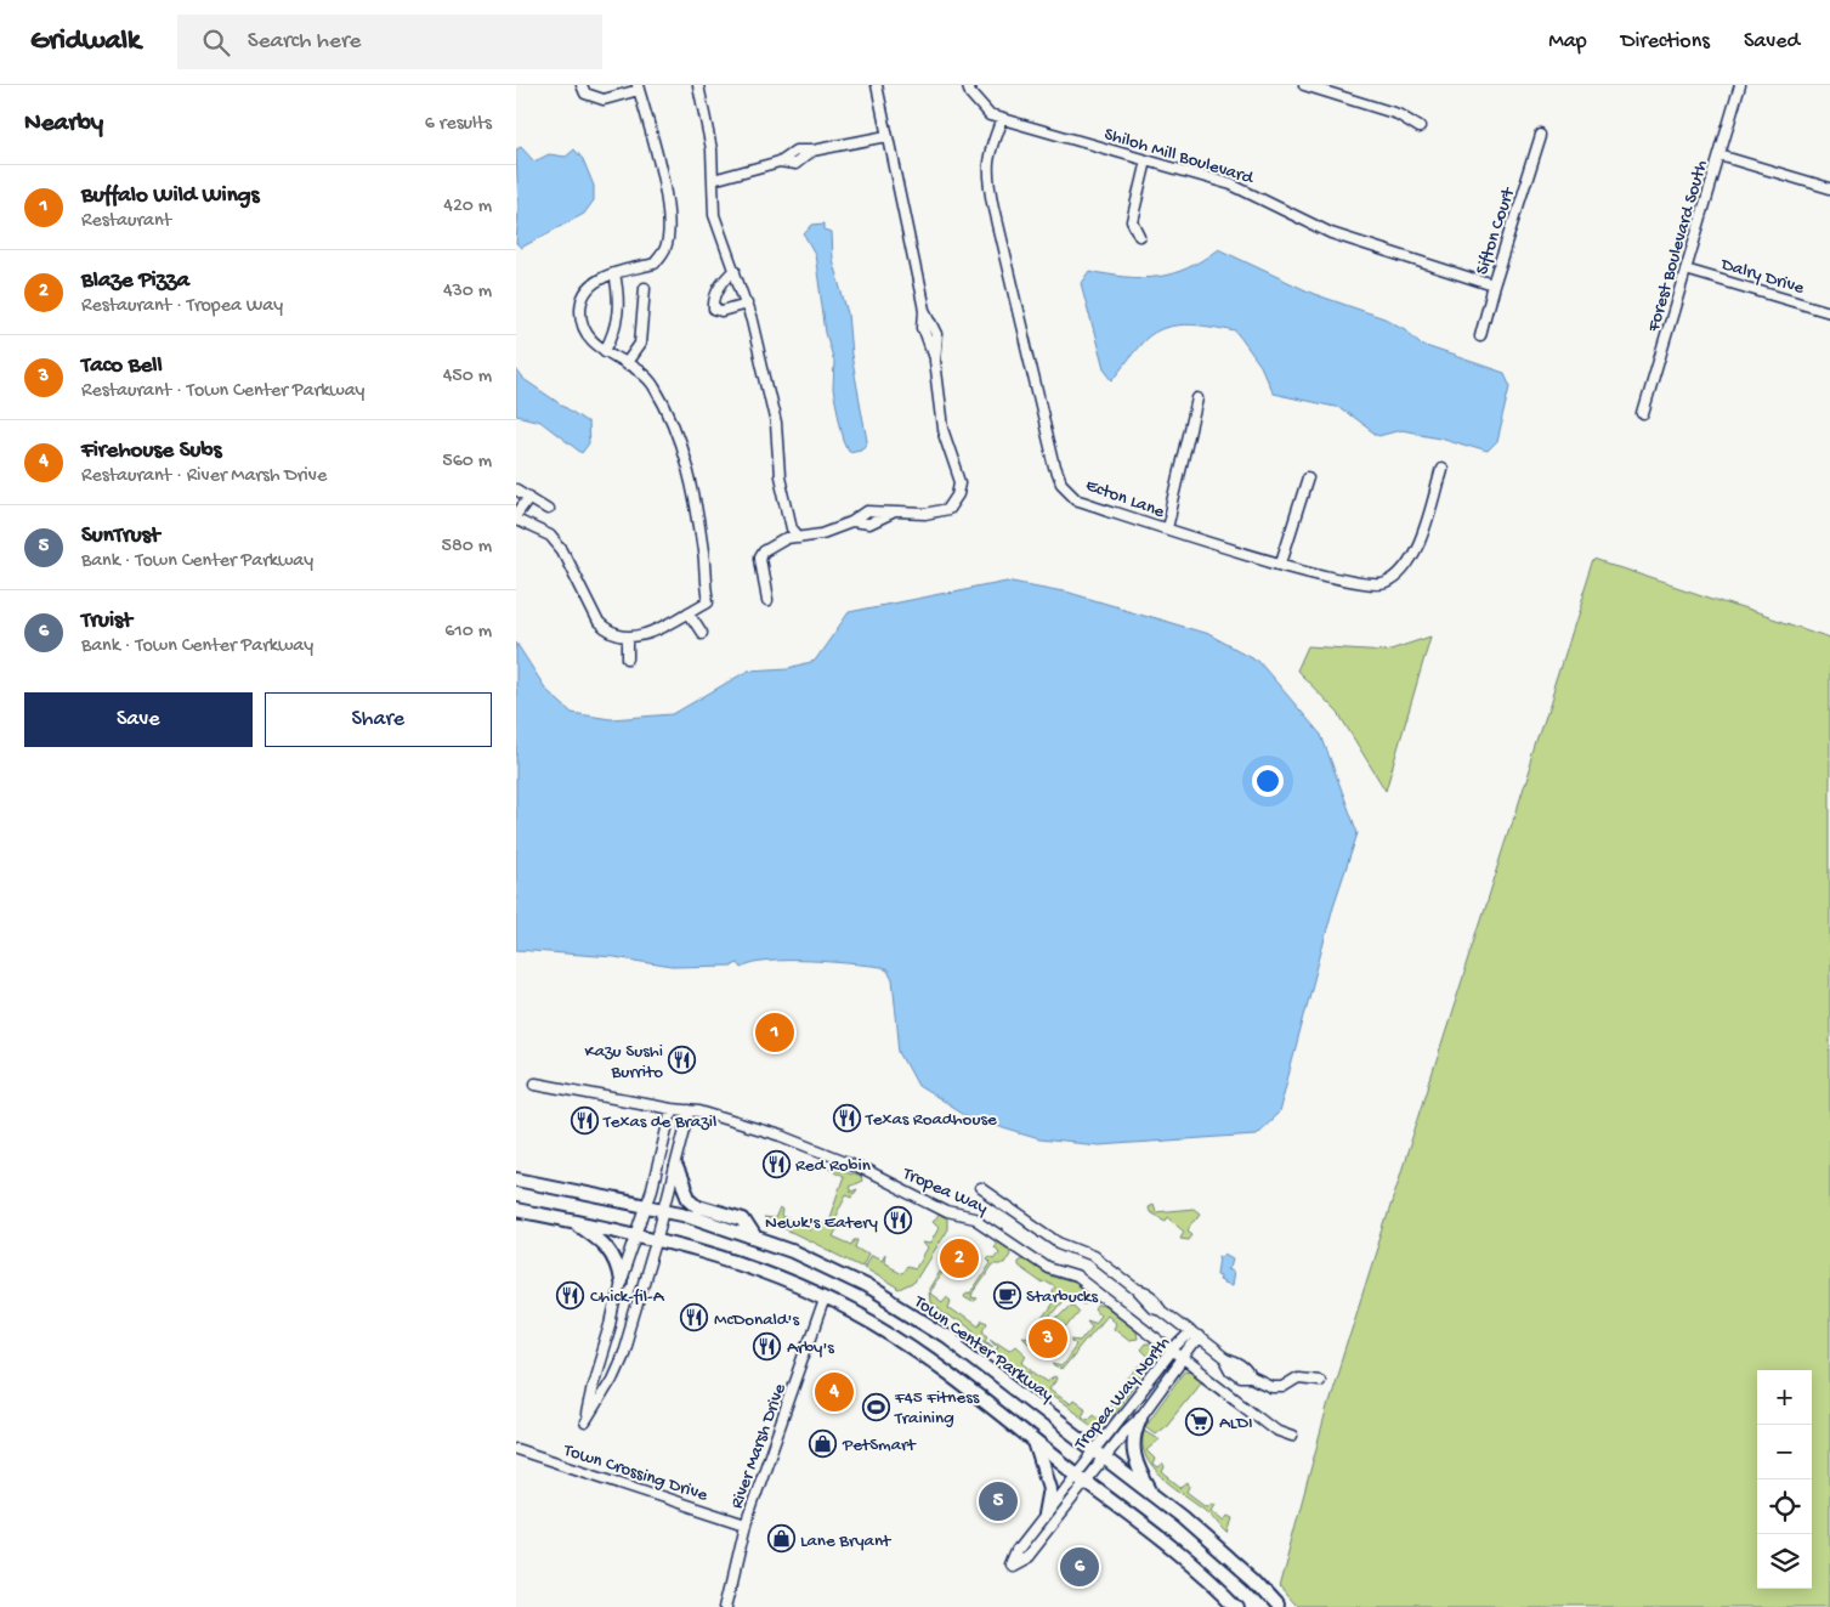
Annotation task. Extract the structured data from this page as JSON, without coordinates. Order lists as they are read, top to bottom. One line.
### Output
{"streets":{"main road":["Town Center Parkway"],"street":["Shiloh Mill Boulevard","Sifton Court","Forest Boulevard South","Dalry Drive","Ecton Lane","Tropea Way","Tropea Way North","River Marsh Drive","Town Crossing Drive"]},"crossings":[["Shiloh Mill Boulevard","Sifton Court"],["Shiloh Mill Boulevard","Ecton Lane"],["Forest Boulevard South","Dalry Drive"],["Tropea Way","Tropea Way North"],["Town Center Parkway","Tropea Way North"],["River Marsh Drive","Town Crossing Drive"]],"places":{"restaurant":["Kazu Sushi Burrito","Texas Roadhouse","Texas de Brazil","Red Robin","Newk's Eatery","Chick-fil-A","McDonald's","Arby's"],"cafe":["Starbucks"],"sports":["F45 Fitness Training"],"supermarket":["ALDI"],"shop":["PetSmart","Lane Bryant"]},"page":{"header":"Gridwalk","search":"Search here","nav":["Map","Directions","Saved"],"heading":["Nearby","6 results"],"list":[{"mark":"1","name":"Buffalo Wild Wings","note":"Restaurant","value":"420 m"},{"mark":"2","name":"Blaze Pizza","note":"Restaurant · Tropea Way","value":"430 m"},{"mark":"3","name":"Taco Bell","note":"Restaurant · Town Center Parkway","value":"450 m"},{"mark":"4","name":"Firehouse Subs","note":"Restaurant · River Marsh Drive","value":"560 m"},{"mark":"5","name":"SunTrust","note":"Bank · Town Center Parkway","value":"580 m"},{"mark":"6","name":"Truist","note":"Bank · Town Center Parkway","value":"610 m"}],"buttons":["Save","Share"],"pins":["1","2","3","4","5","6"],"map_buttons":["+","−"]}}
